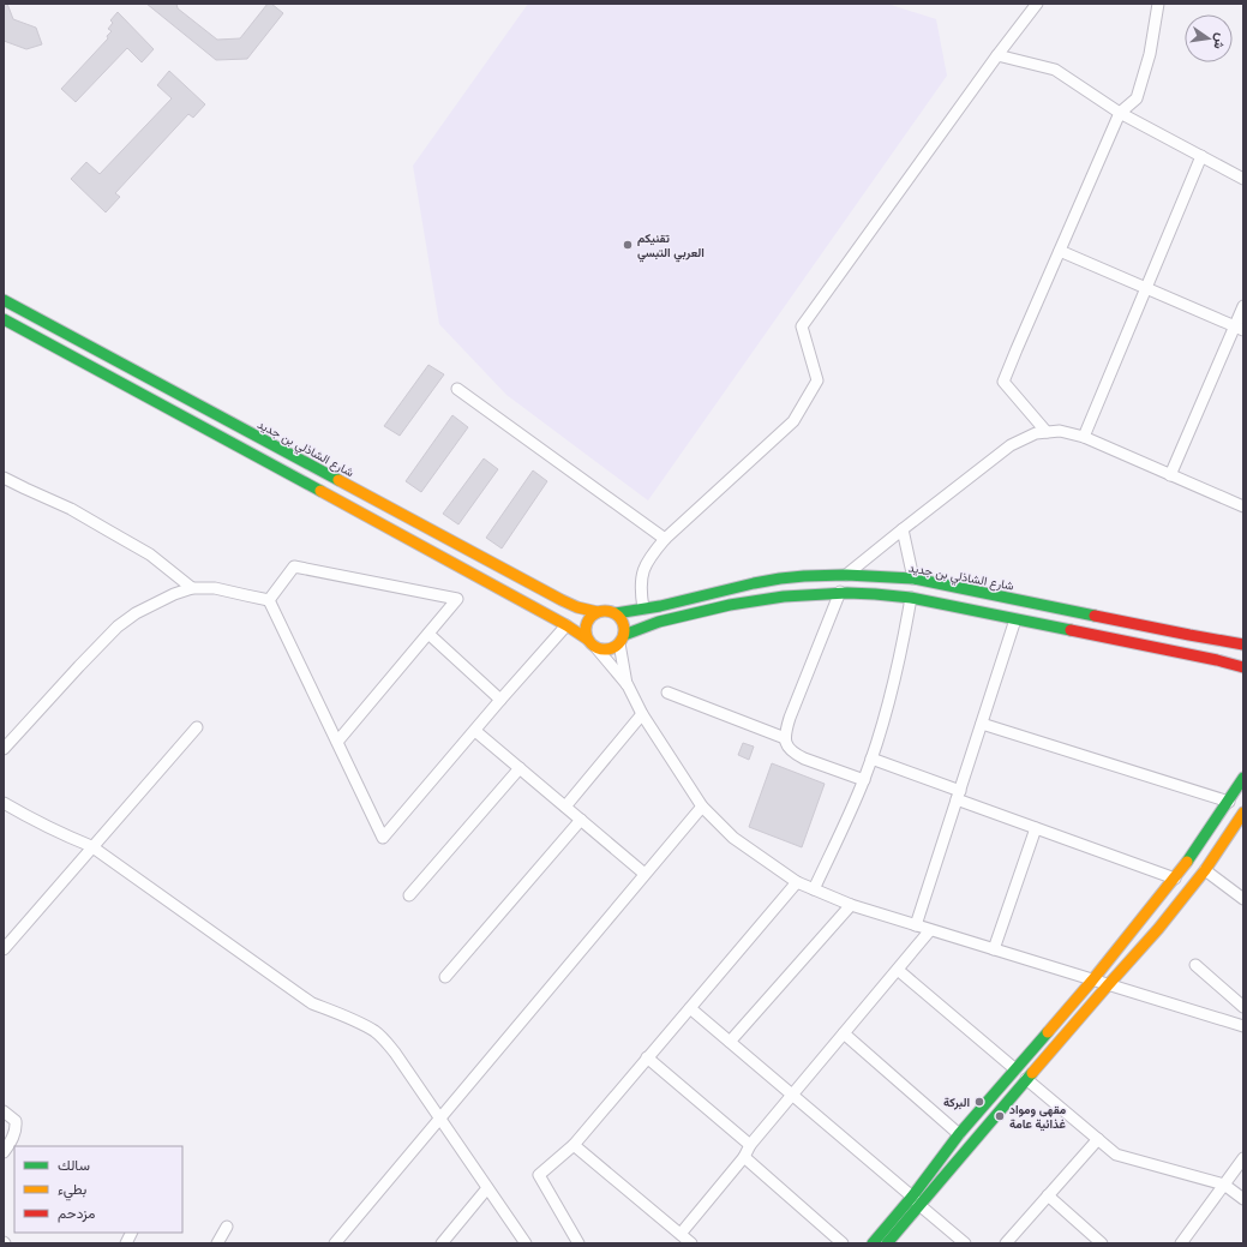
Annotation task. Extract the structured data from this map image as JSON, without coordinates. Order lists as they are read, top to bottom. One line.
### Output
{"streets":{"main road":["شارع الشاذلي بن جديد"]},"places":["تقنيكم العربي التبسي","البركة","مقهى ومواد غذائية عامة"],"legend":["سالك","بطيء","مزدحم"],"north":"right"}
